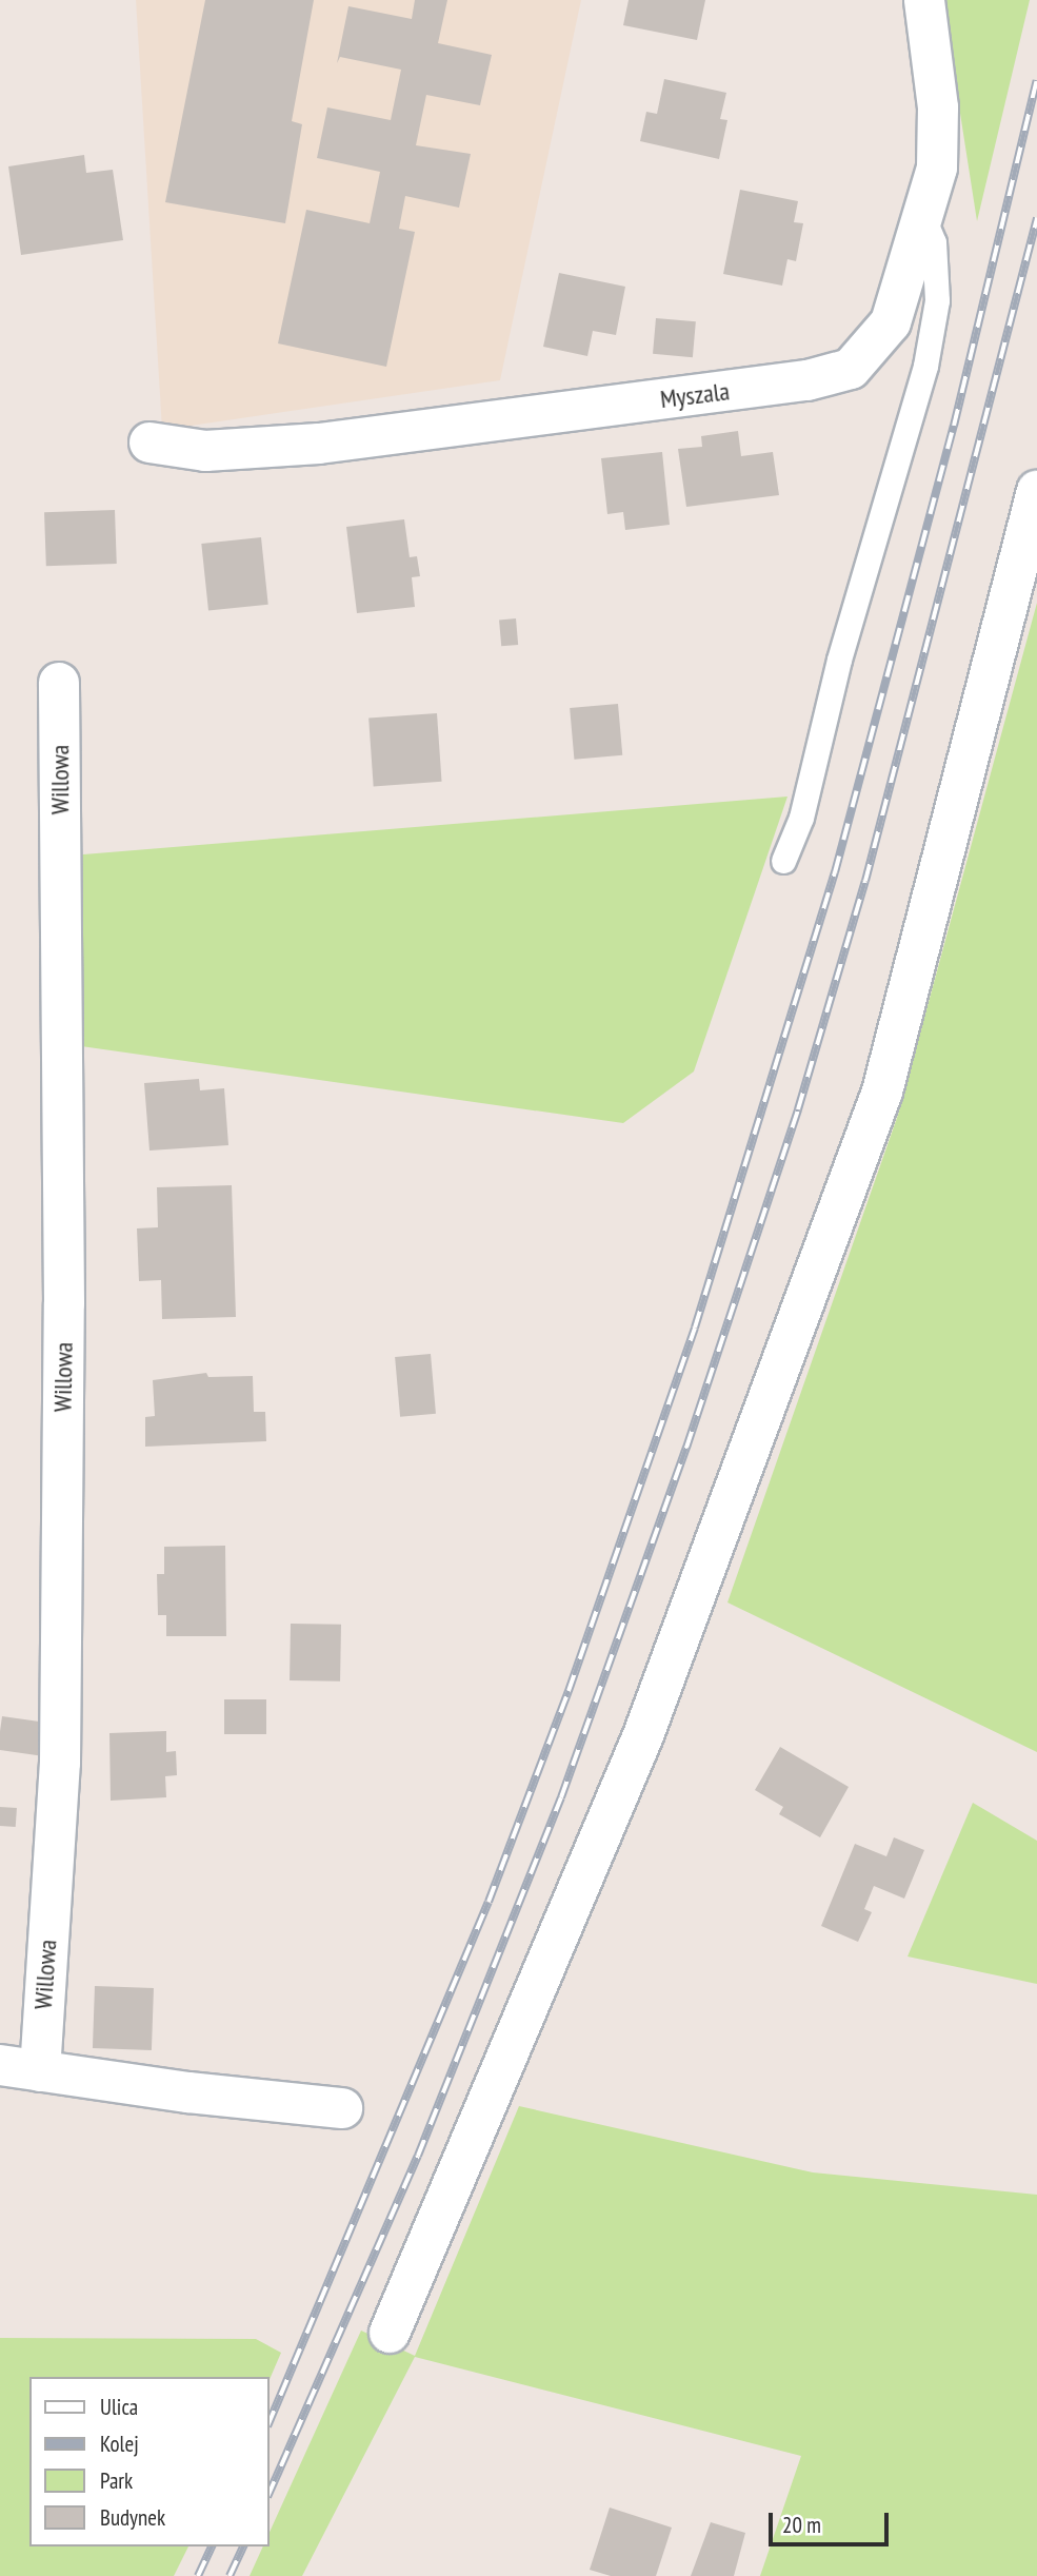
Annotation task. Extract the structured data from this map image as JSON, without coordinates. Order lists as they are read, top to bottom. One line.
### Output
{"streets":{"street":["Myszala","Willowa"]},"legend":["Ulica","Kolej","Park","Budynek"],"scale_bar":"20 m"}
